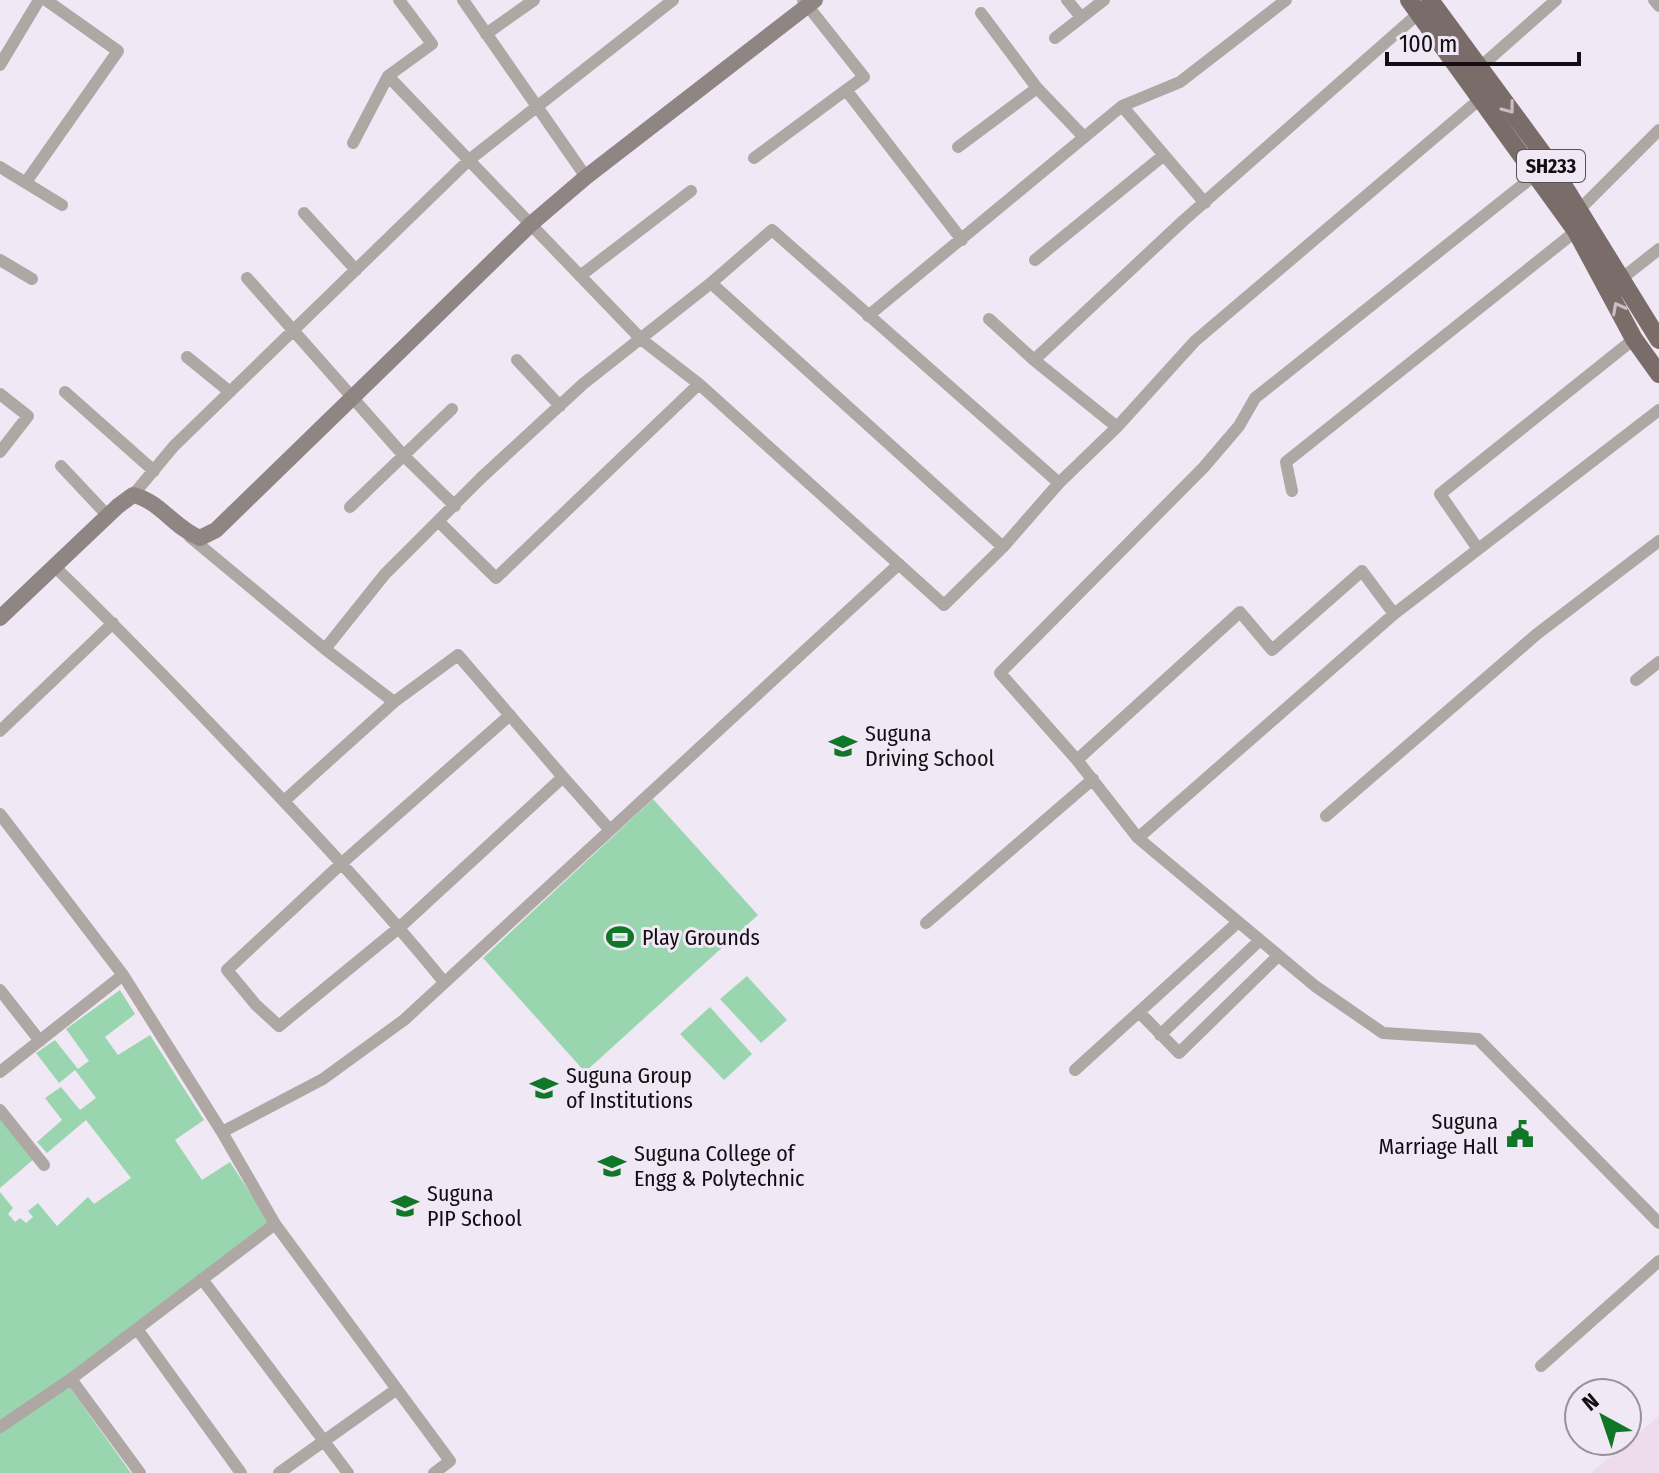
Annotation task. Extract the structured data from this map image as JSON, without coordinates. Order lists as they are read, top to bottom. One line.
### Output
{"streets":{"main road":["SH233"]},"places":{"school or university":["Suguna Driving School","Suguna Group of Institutions","Suguna College of Engg & Polytechnic","Suguna PIP School"],"sports":["Play Grounds"],"public building":["Suguna Marriage Hall"]},"scale_bar":"100 m","north":"top left"}
